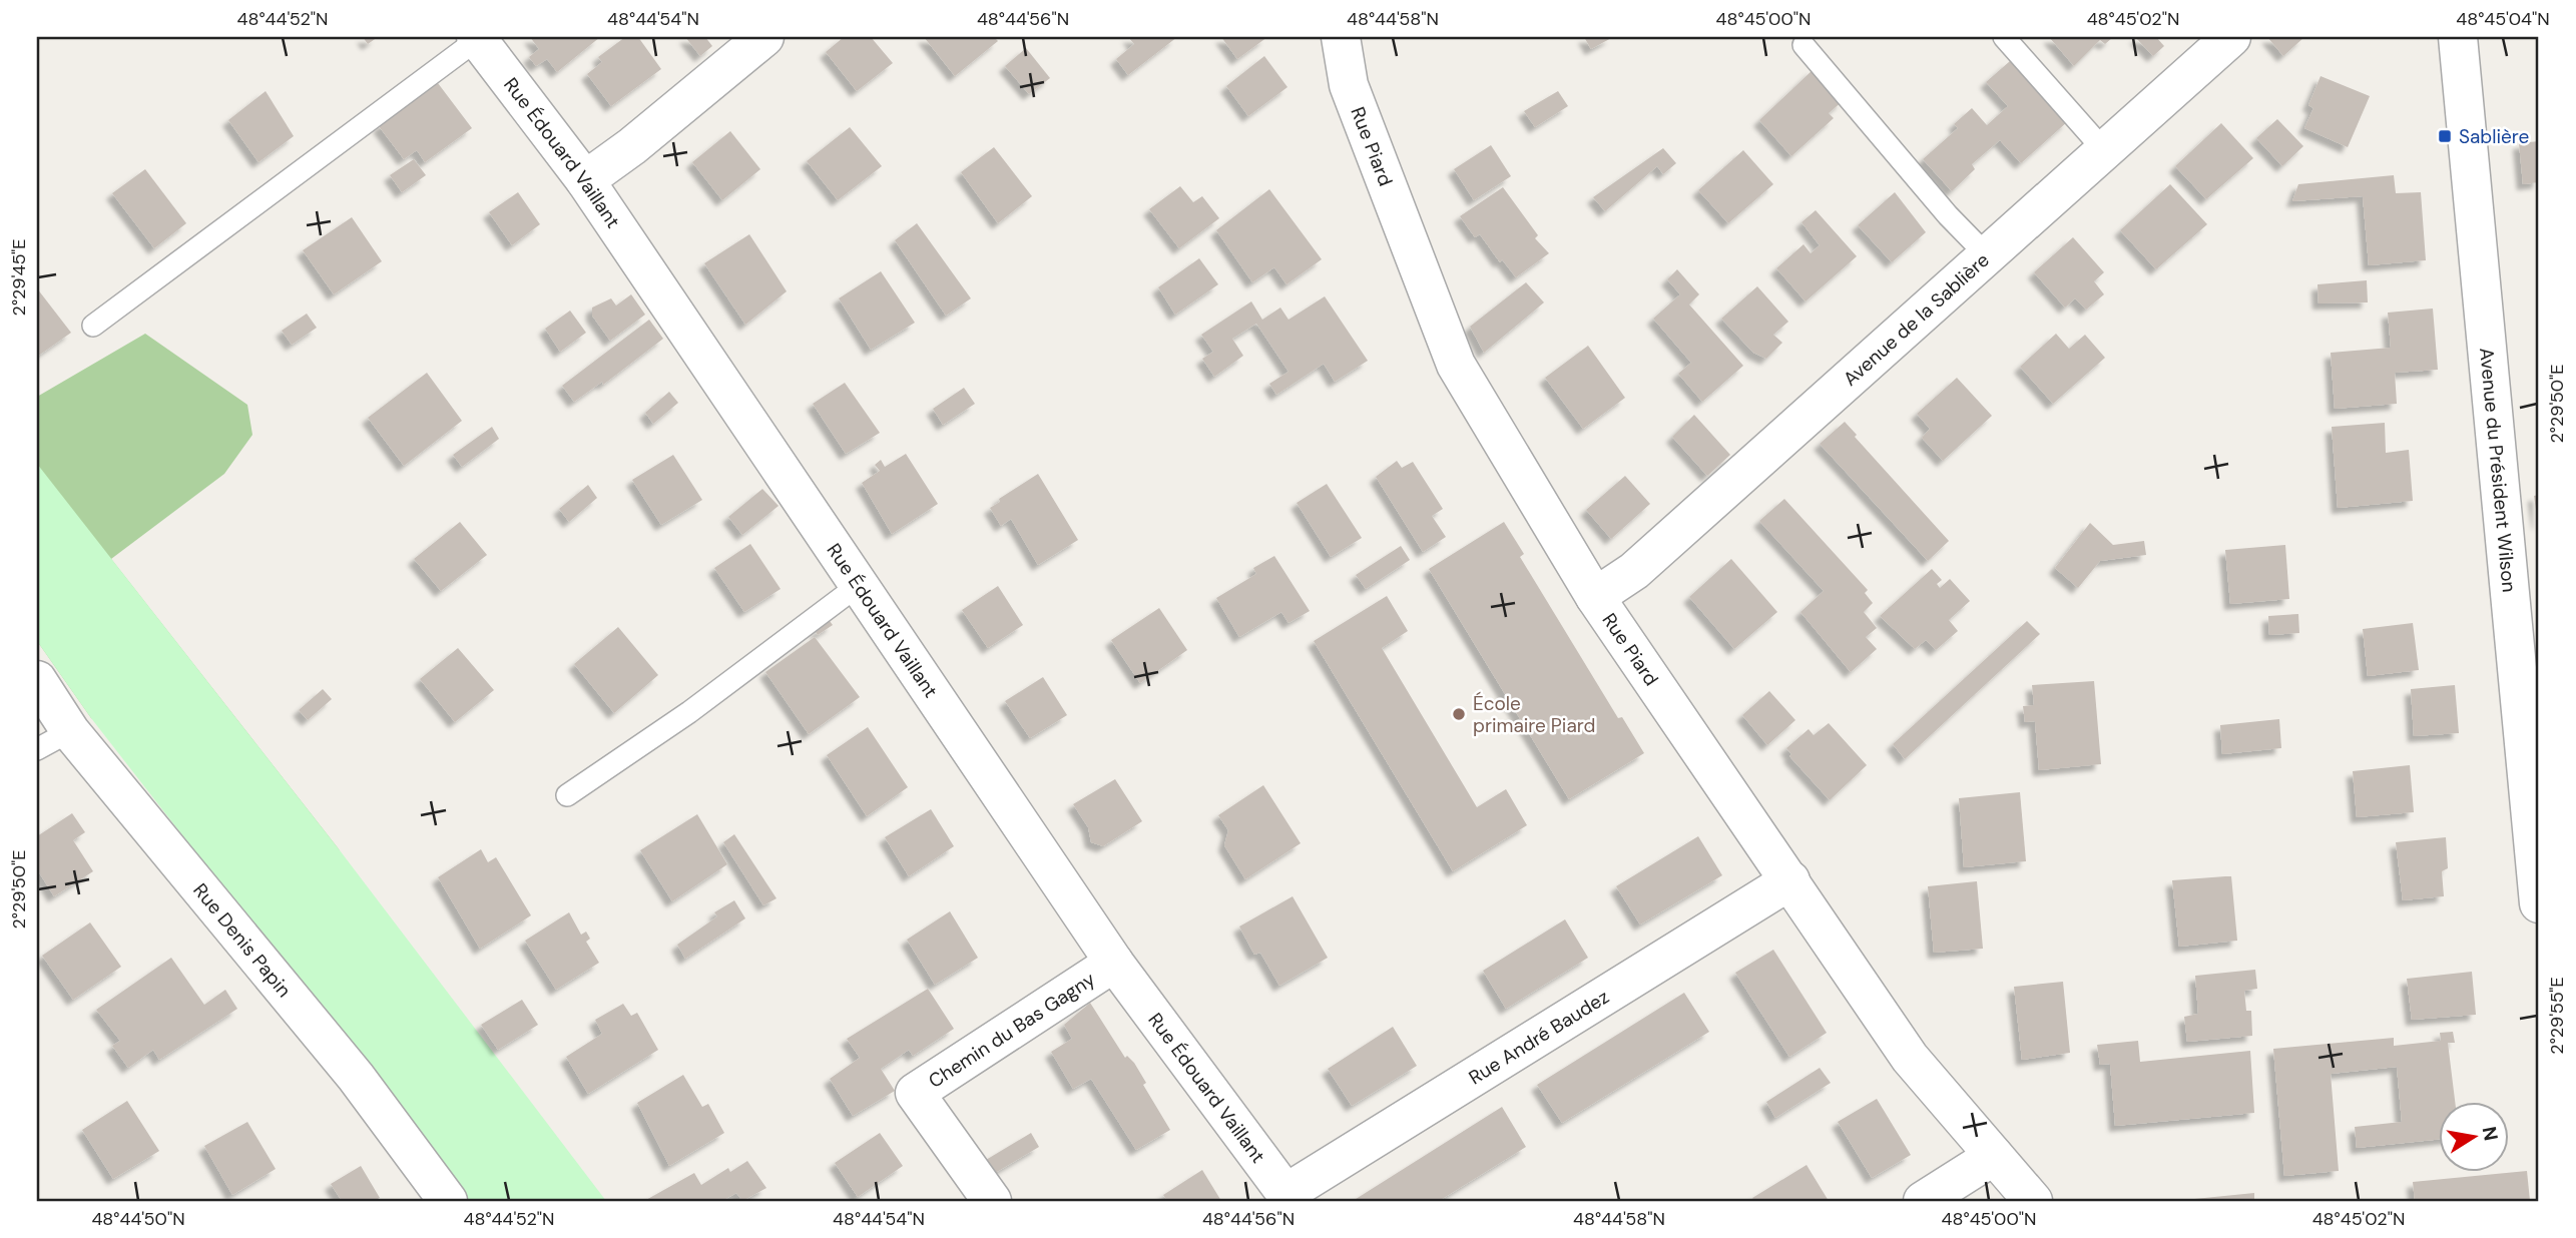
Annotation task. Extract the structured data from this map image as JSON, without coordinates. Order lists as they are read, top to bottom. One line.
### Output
{"streets":{"street":["Rue Piard","Rue Édouard Vaillant","Avenue de la Sablière","Avenue du Président Wilson","Rue Denis Papin","Chemin du Bas Gagny","Rue André Baudez"]},"crossings":[["Rue Piard","Avenue de la Sablière"],["Rue Piard","Rue André Baudez"],["Rue Édouard Vaillant","Chemin du Bas Gagny"],["Rue Édouard Vaillant","Rue André Baudez"]],"places":{"transit":["Sablière"],"other":["École primaire Piard"]},"north":"right","coordinates":["48°44'52\"N","48°44'54\"N","48°44'56\"N","48°44'58\"N","48°45'00\"N","48°45'02\"N","48°45'04\"N","2°29'45\"E","2°29'50\"E","2°29'55\"E","48°44'50\"N"]}
